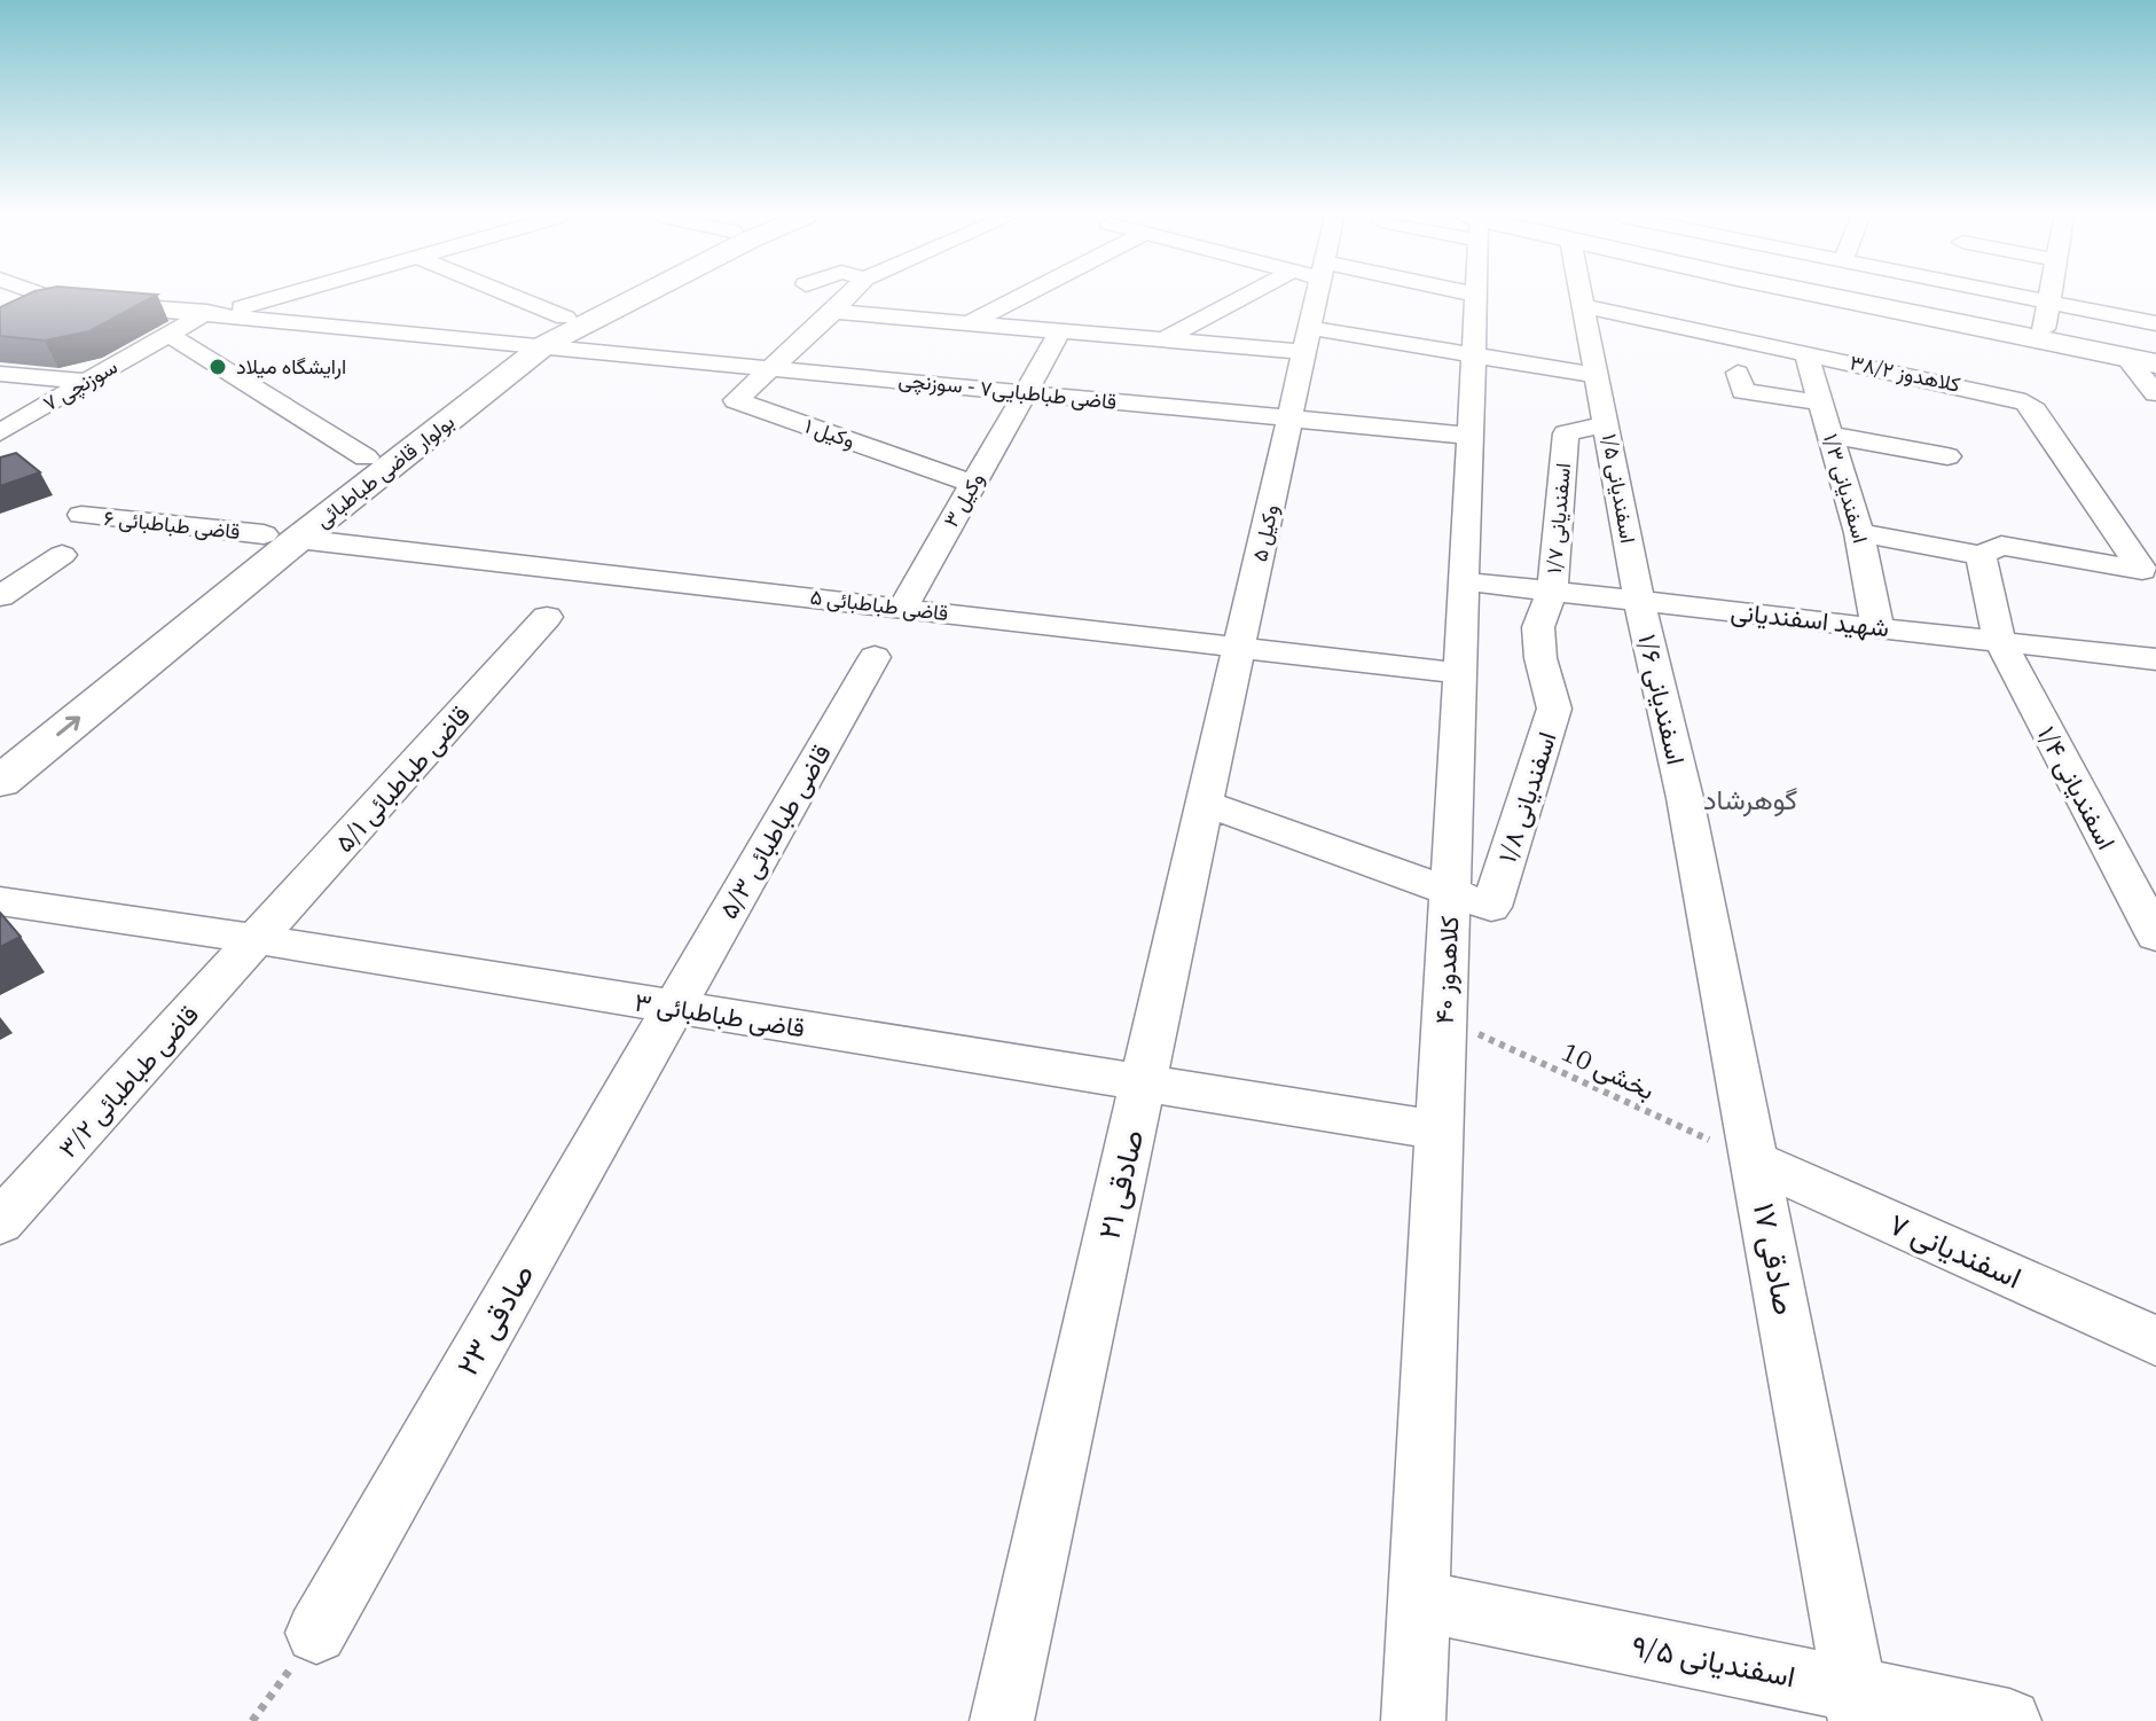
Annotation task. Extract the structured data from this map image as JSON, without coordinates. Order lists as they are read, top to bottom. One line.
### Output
{"streets":{"main road":["بولوار قاضی طباطبائی"],"street":["کلاهدوز ۳۸/۲","سوزنچی ۷","قاضی طباطبایی۷ - سوزنچی","وکيل ۱","اسفندیانی ۱/۵","اسفندیانی ۱/۳","وکيل ۳","۱/۷ اسفندیانی","قاضی طباطبائی ۶","وکيل ۵","قاضی طباطبائی ۵","شهید اسفندیانی","اسفندیانی ۱/۶","قاضی طباطبائی ۵/۱","اسفندیانی ۱/۴","اسفندیانی ۱/۸","قاضی طباطبائی ۵/۳","کلاهدوز ۴۰","قاضی طباطبائی ۳","قاضی طباطبائی ۳/۲","صادقی ۲۱","اسفندیانی ۷","صادقی ۱۷","صادقی ۲۳","اسفندیانی ۹/۵"],"path":["بخشی 10"]},"crossings":[["کلاهدوز ۳۸/۲","اسفندیانی ۱/۵"],["کلاهدوز ۳۸/۲","اسفندیانی ۱/۳"],["کلاهدوز ۳۸/۲","اسفندیانی ۱/۴"],["سوزنچی ۷","قاضی طباطبایی۷ - سوزنچی"],["قاضی طباطبایی۷ - سوزنچی","وکيل ۱"],["قاضی طباطبایی۷ - سوزنچی","بولوار قاضی طباطبائی"],["قاضی طباطبایی۷ - سوزنچی","وکيل ۳"],["قاضی طباطبایی۷ - سوزنچی","وکيل ۵"],["قاضی طباطبایی۷ - سوزنچی","کلاهدوز ۴۰"],["وکيل ۱","وکيل ۳"],["بولوار قاضی طباطبائی","قاضی طباطبائی ۶"],["بولوار قاضی طباطبائی","قاضی طباطبائی ۵"],["اسفندیانی ۱/۵","۱/۷ اسفندیانی"],["اسفندیانی ۱/۵","شهید اسفندیانی"],["اسفندیانی ۱/۵","اسفندیانی ۱/۶"],["اسفندیانی ۱/۳","شهید اسفندیانی"],["وکيل ۳","قاضی طباطبائی ۵"],["۱/۷ اسفندیانی","شهید اسفندیانی"],["۱/۷ اسفندیانی","اسفندیانی ۱/۸"],["وکيل ۵","قاضی طباطبائی ۵"],["وکيل ۵","صادقی ۲۱"],["قاضی طباطبائی ۵","کلاهدوز ۴۰"],["قاضی طباطبائی ۵","صادقی ۲۱"],["شهید اسفندیانی","اسفندیانی ۱/۶"],["شهید اسفندیانی","اسفندیانی ۱/۴"],["شهید اسفندیانی","اسفندیانی ۱/۸"],["شهید اسفندیانی","کلاهدوز ۴۰"],["اسفندیانی ۱/۶","صادقی ۱۷"],["قاضی طباطبائی ۵/۱","قاضی طباطبائی ۳"],["قاضی طباطبائی ۵/۱","قاضی طباطبائی ۳/۲"],["اسفندیانی ۱/۸","کلاهدوز ۴۰"],["قاضی طباطبائی ۵/۳","قاضی طباطبائی ۳"],["قاضی طباطبائی ۵/۳","صادقی ۲۳"],["کلاهدوز ۴۰","قاضی طباطبائی ۳"],["کلاهدوز ۴۰","بخشی 10"],["کلاهدوز ۴۰","اسفندیانی ۹/۵"],["قاضی طباطبائی ۳","قاضی طباطبائی ۳/۲"],["قاضی طباطبائی ۳","صادقی ۲۱"],["قاضی طباطبائی ۳","صادقی ۲۳"],["بخشی 10","اسفندیانی ۷"],["بخشی 10","صادقی ۱۷"],["اسفندیانی ۷","صادقی ۱۷"],["صادقی ۱۷","اسفندیانی ۹/۵"]],"districts":["گوهرشاد"],"places":["ارايشگاه ميلاد"]}
